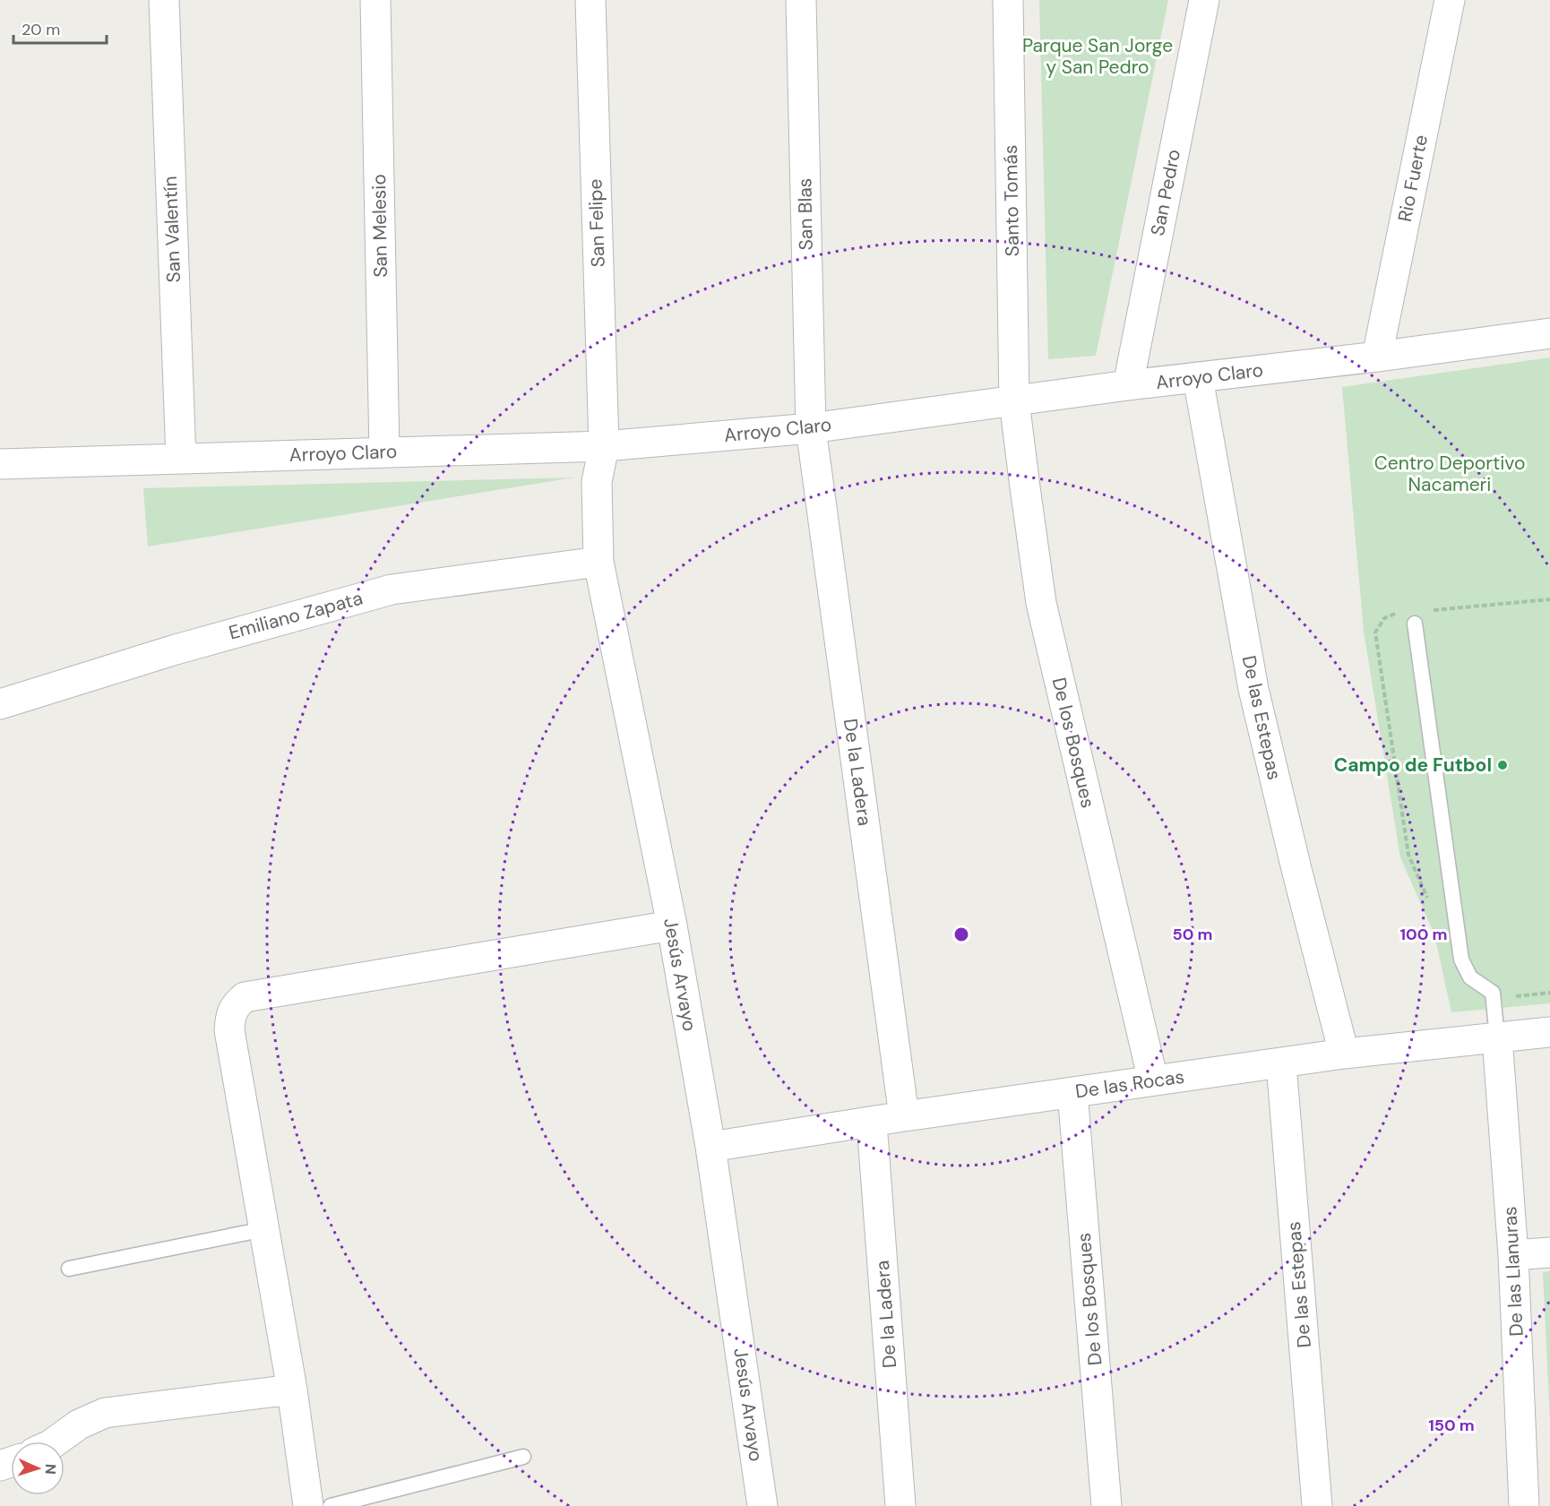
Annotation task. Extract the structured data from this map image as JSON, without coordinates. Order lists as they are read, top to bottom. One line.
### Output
{"streets":{"street":["Rio Fuerte","San Pedro","Santo Tomás","San Blas","San Felipe","San Melesio","San Valentín","Arroyo Claro","Emiliano Zapata","De las Estepas","De los Bosques","De la Ladera","Jesús Arvayo","De las Rocas","De las Llanuras"]},"crossings":[["Rio Fuerte","Arroyo Claro"],["San Pedro","Arroyo Claro"],["Santo Tomás","Arroyo Claro"],["Santo Tomás","De los Bosques"],["San Blas","Arroyo Claro"],["San Blas","De la Ladera"],["San Felipe","Arroyo Claro"],["San Felipe","Jesús Arvayo"],["San Melesio","Arroyo Claro"],["San Valentín","Arroyo Claro"],["Arroyo Claro","De las Estepas"],["Arroyo Claro","De los Bosques"],["Arroyo Claro","De la Ladera"],["Arroyo Claro","Jesús Arvayo"],["Emiliano Zapata","Jesús Arvayo"],["De las Estepas","De las Rocas"],["De los Bosques","De las Rocas"],["De la Ladera","De las Rocas"],["Jesús Arvayo","De las Rocas"],["De las Rocas","De las Llanuras"]],"parks":["Parque San Jorge y San Pedro","Centro Deportivo Nacameri"],"places":["Campo de Futbol"],"scale_bar":"20 m","north":"right","rings":["50 m","100 m","150 m"]}
